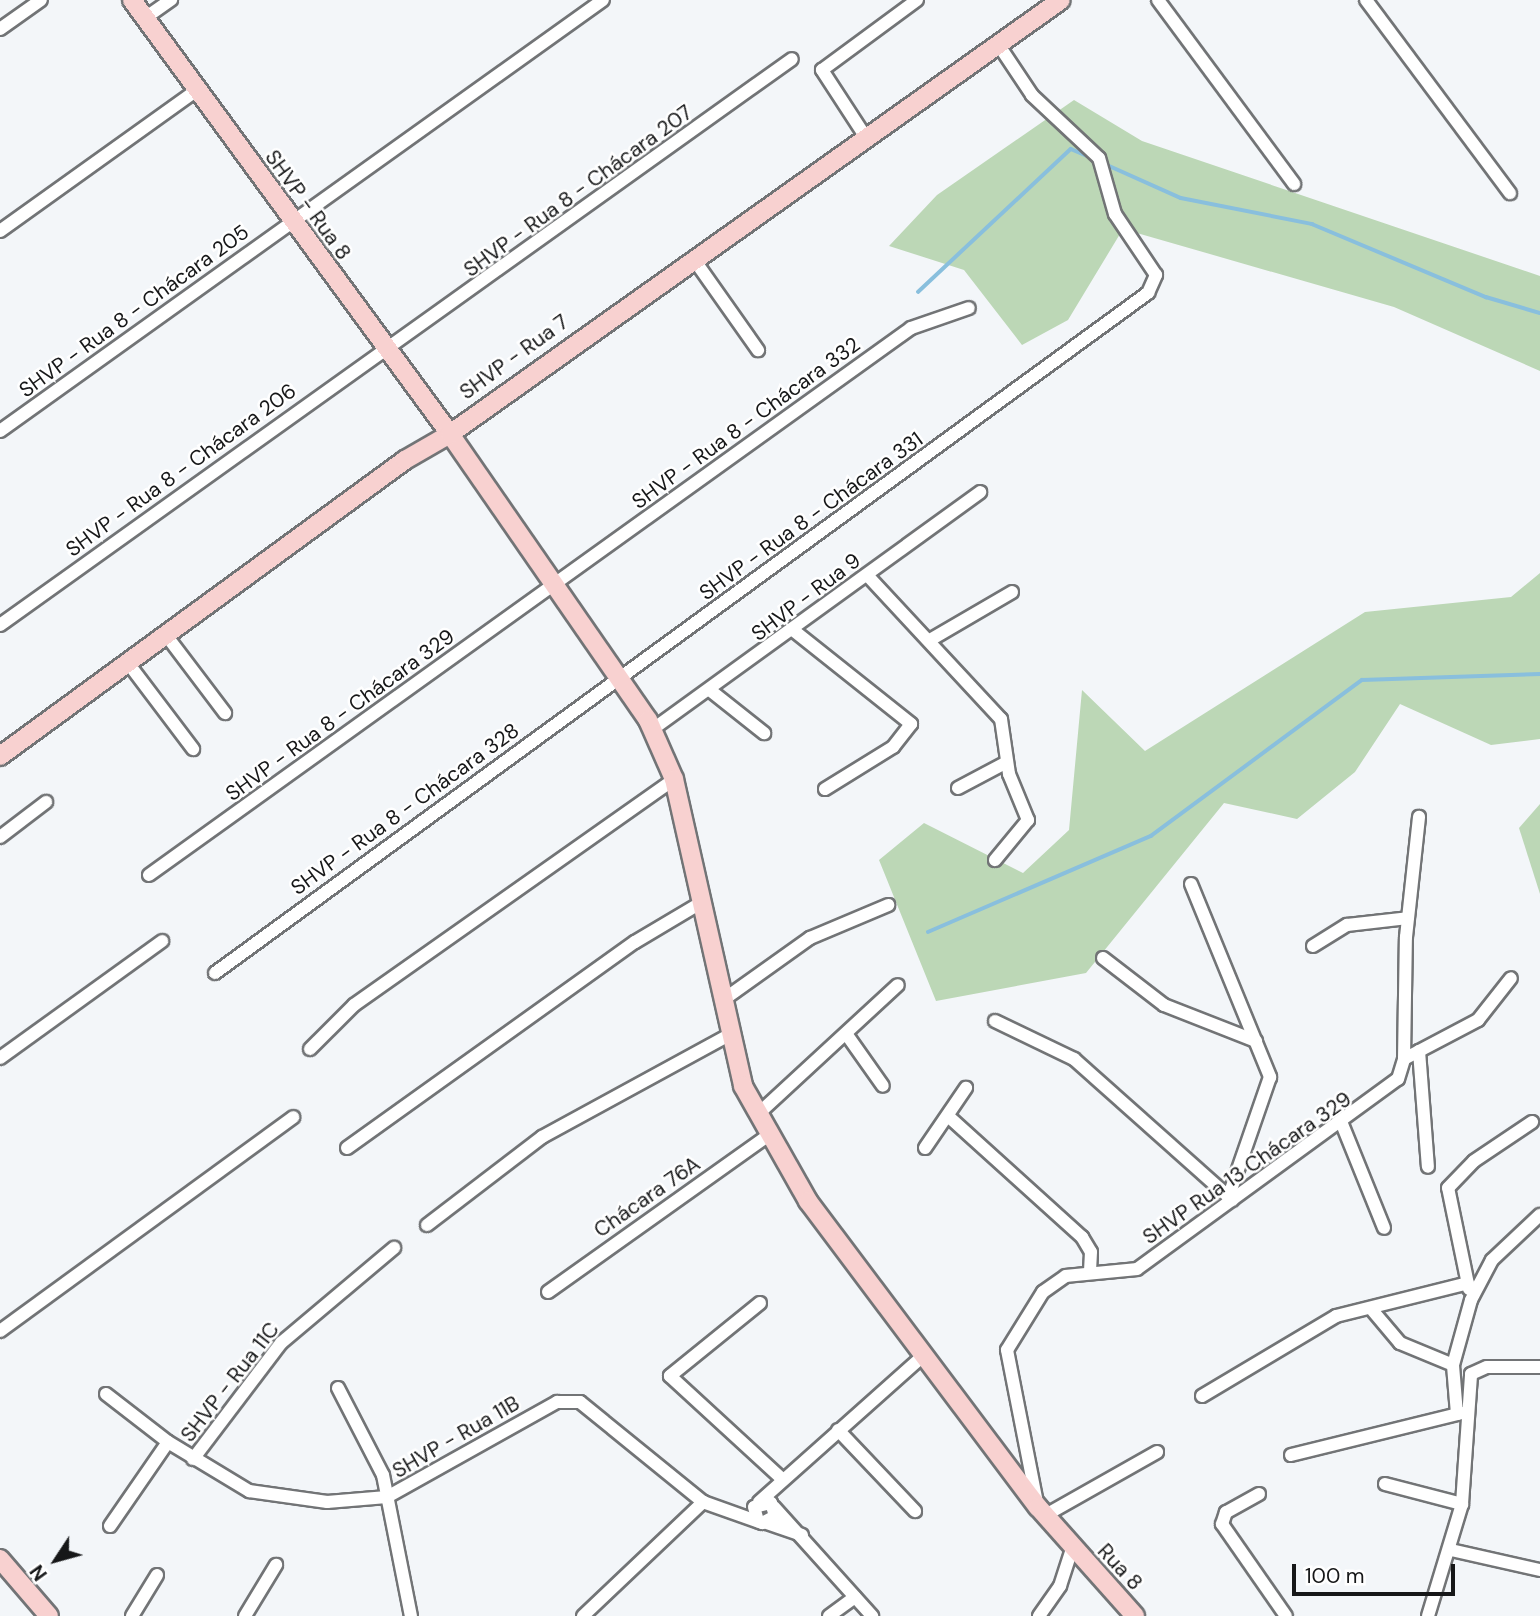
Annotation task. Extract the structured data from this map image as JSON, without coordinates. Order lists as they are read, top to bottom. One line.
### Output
{"streets":{"street":["SHVP - Rua 8 - Chácara 207","SHVP - Rua 8","SHVP - Rua 8 - Chácara 205","SHVP - Rua 7","SHVP - Rua 8 - Chácara 332","SHVP - Rua 8 - Chácara 206","SHVP - Rua 8 - Chácara 331","SHVP - Rua 9","SHVP - Rua 8 - Chácara 329","SHVP - Rua 8 - Chácara 328","SHVP Rua 13 Chácara 329","Chácara 76A","SHVP - Rua 11C","SHVP - Rua 11B","Rua 8"]},"crossings":[["SHVP - Rua 8 - Chácara 207","SHVP - Rua 8"],["SHVP - Rua 8 - Chácara 207","SHVP - Rua 8 - Chácara 206"],["SHVP - Rua 8","SHVP - Rua 8 - Chácara 205"],["SHVP - Rua 8","SHVP - Rua 7"],["SHVP - Rua 8","SHVP - Rua 8 - Chácara 332"],["SHVP - Rua 8","SHVP - Rua 8 - Chácara 206"],["SHVP - Rua 8","SHVP - Rua 8 - Chácara 331"],["SHVP - Rua 8","SHVP - Rua 9"],["SHVP - Rua 8","SHVP - Rua 8 - Chácara 329"],["SHVP - Rua 8","SHVP - Rua 8 - Chácara 328"],["SHVP - Rua 8","Rua 8"],["SHVP - Rua 7","SHVP - Rua 8 - Chácara 331"],["SHVP - Rua 8 - Chácara 332","SHVP - Rua 8 - Chácara 329"],["SHVP - Rua 8 - Chácara 331","SHVP - Rua 8 - Chácara 328"],["SHVP Rua 13 Chácara 329","Rua 8"],["Chácara 76A","Rua 8"],["SHVP - Rua 11C","SHVP - Rua 11B"]],"scale_bar":"100 m","north":"bottom left"}
